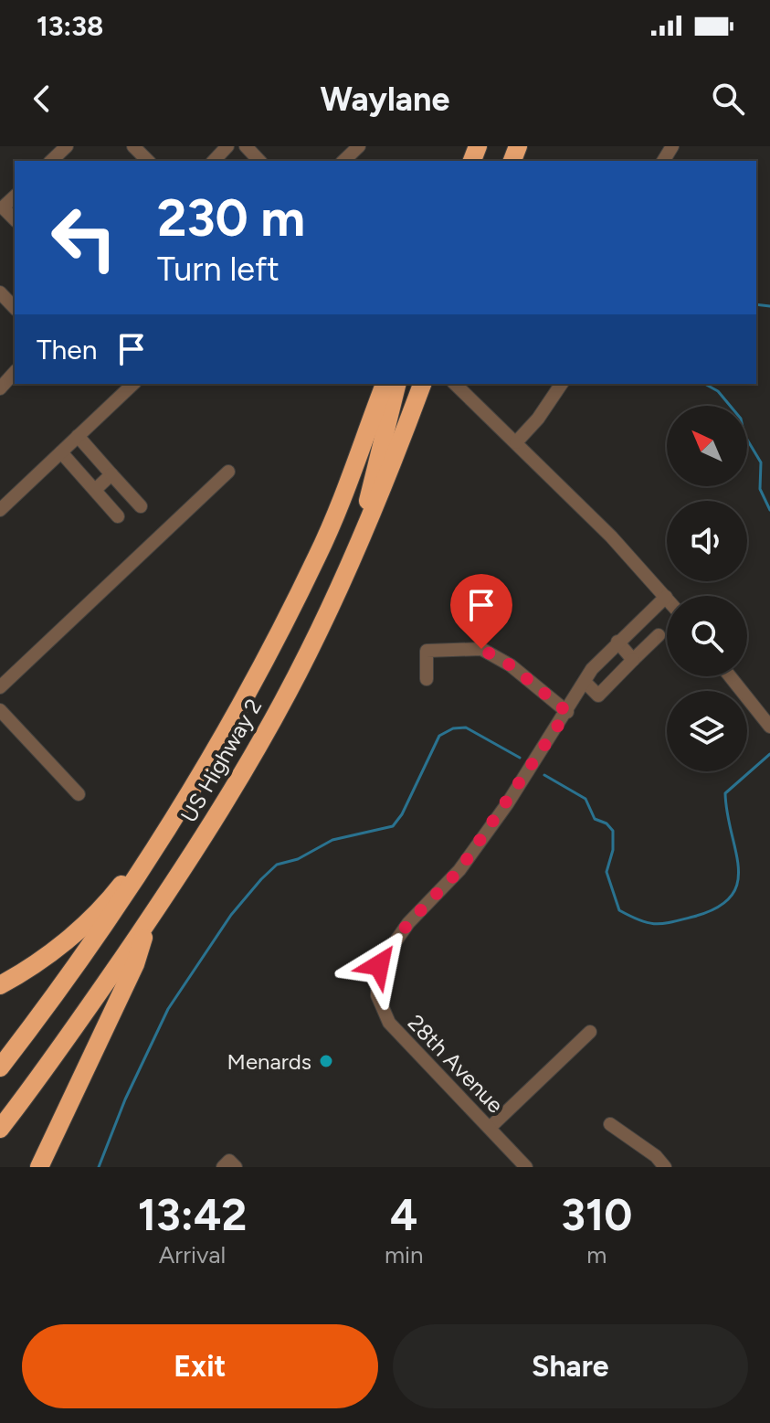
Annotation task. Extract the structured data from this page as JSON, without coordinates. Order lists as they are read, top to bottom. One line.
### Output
{"streets":{"highway":["US Highway 2"],"street":["28th Avenue"]},"places":["Menards"],"north":"top left","page":{"status":"13:38","header":"Waylane","turn":["230 m","Turn left"],"then":"Then","eta":["13:42","Arrival","4","min","310","m"],"buttons":["Exit","Share"]}}
